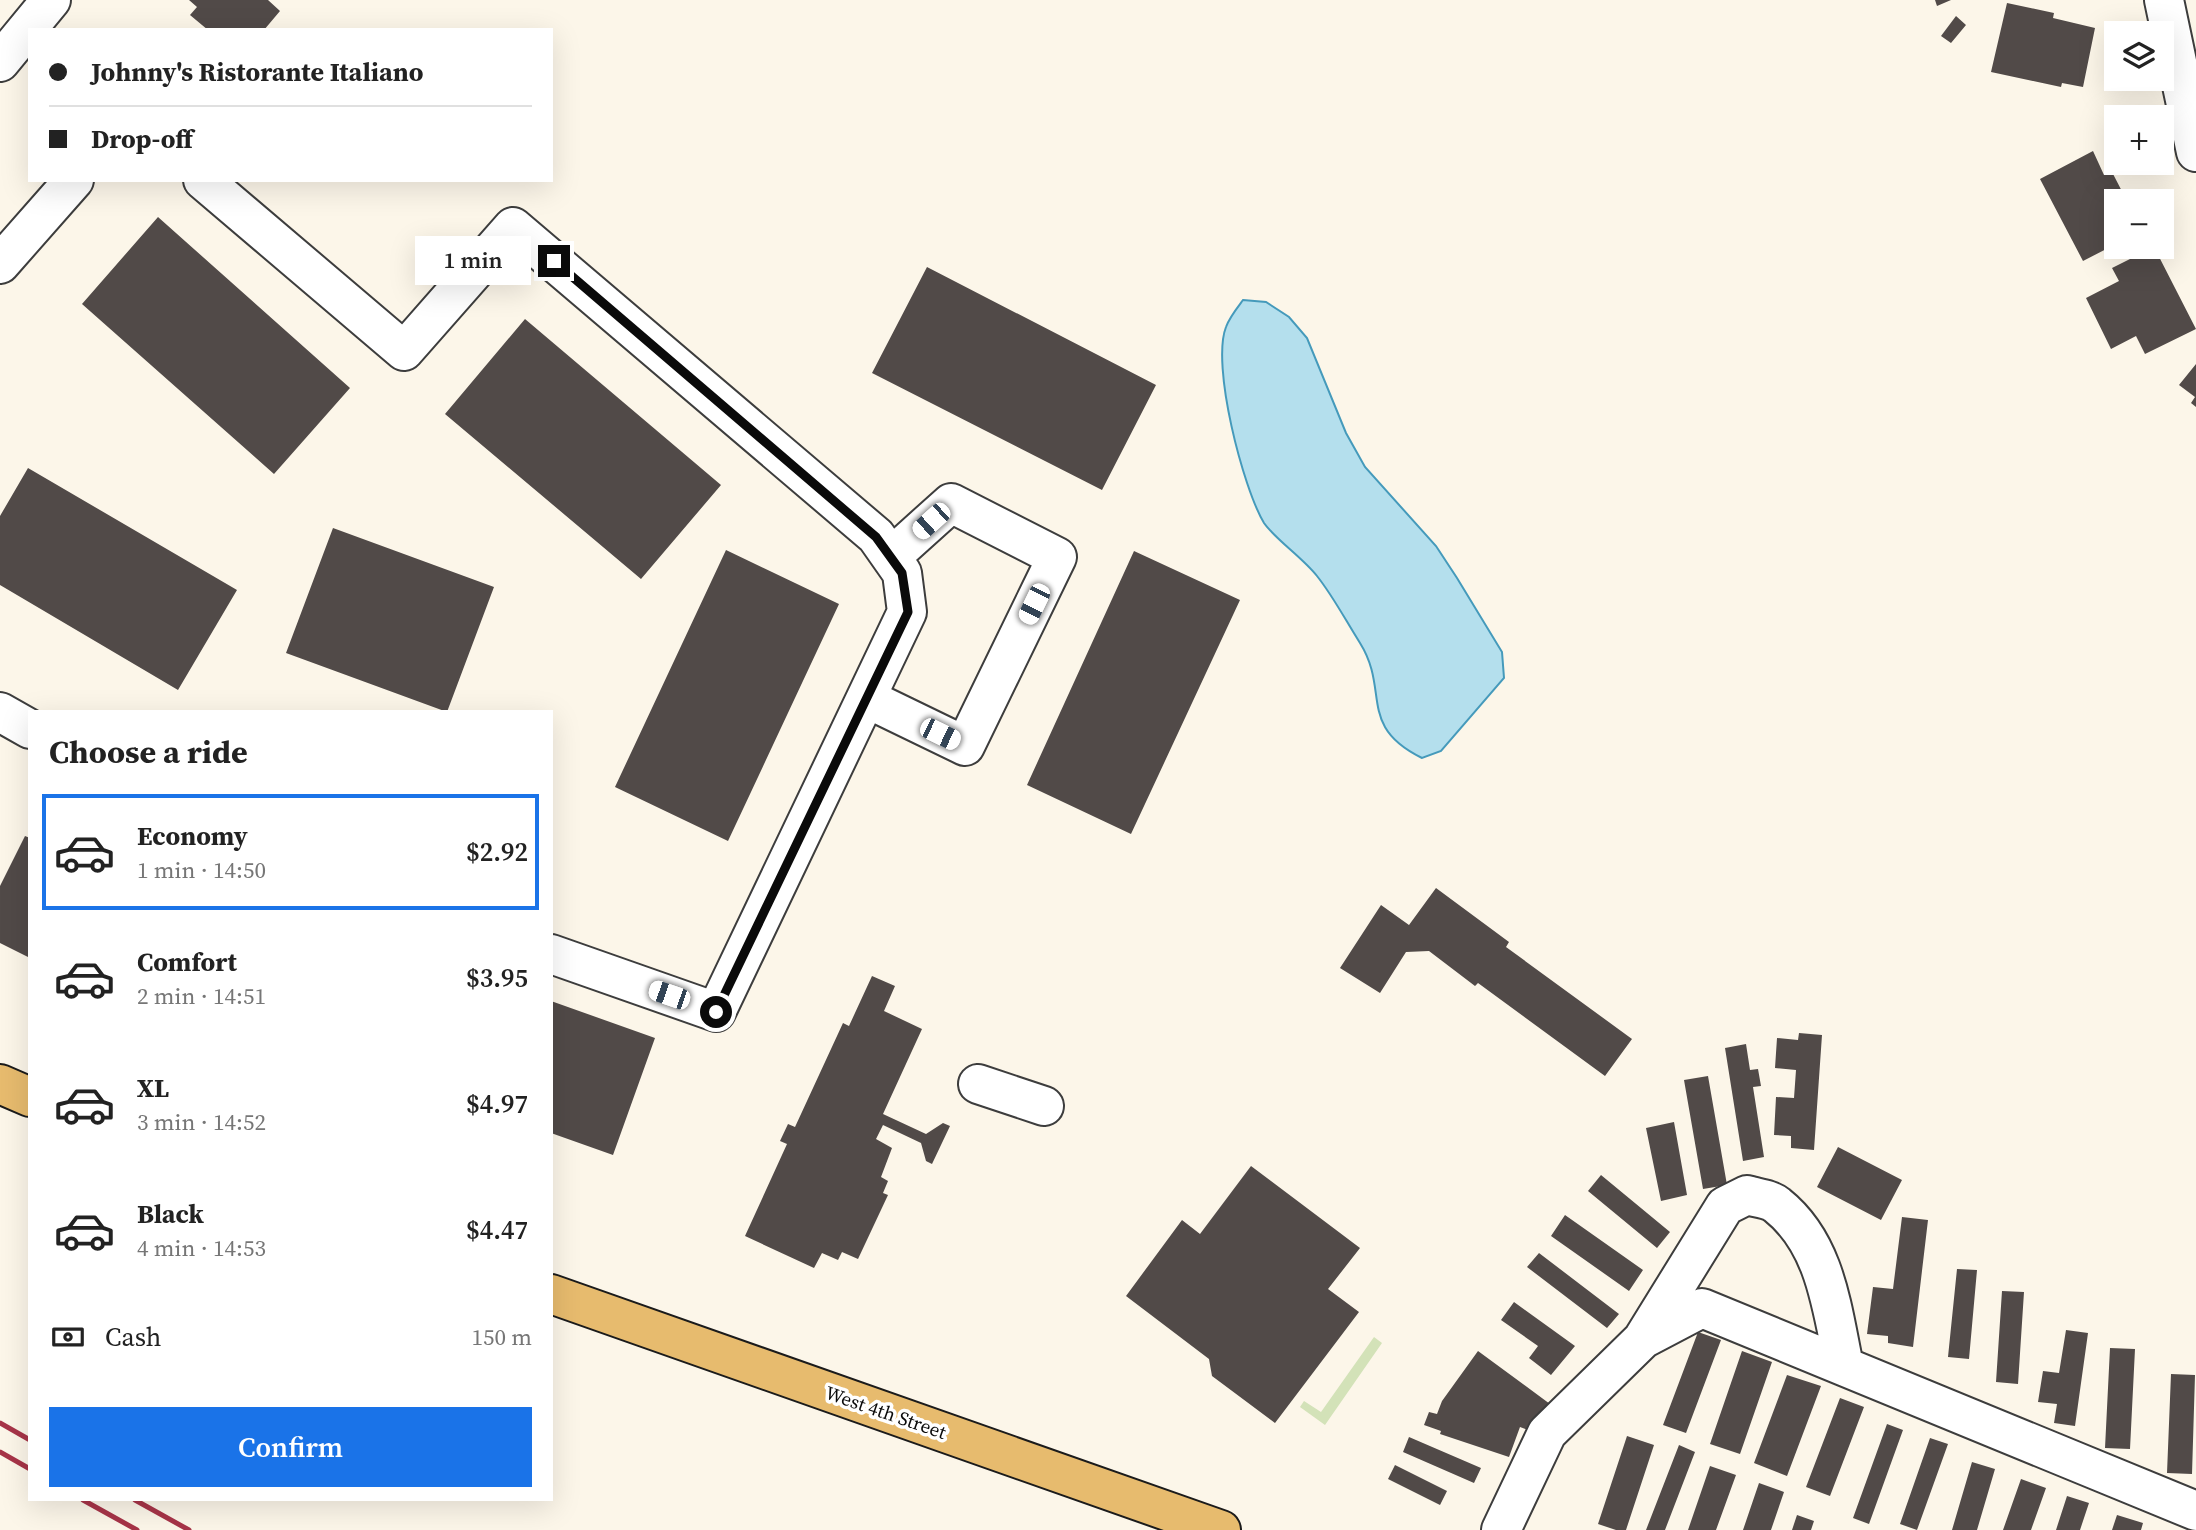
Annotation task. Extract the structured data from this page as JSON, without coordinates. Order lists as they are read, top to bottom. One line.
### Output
{"streets":{"main road":["West 4th Street"]},"page":{"map_buttons":["+","−"],"banner":["Johnny's Ristorante Italiano","Drop-off"],"bubble":"1 min","heading":"Choose a ride","list":[{"name":"Economy","note":"1 min · 14:50","value":"$2.92"},{"name":"Comfort","note":"2 min · 14:51","value":"$3.95"},{"name":"XL","note":"3 min · 14:52","value":"$4.97"},{"name":"Black","note":"4 min · 14:53","value":"$4.47"}],"pay":["Cash","150 m"],"buttons":"Confirm"}}
